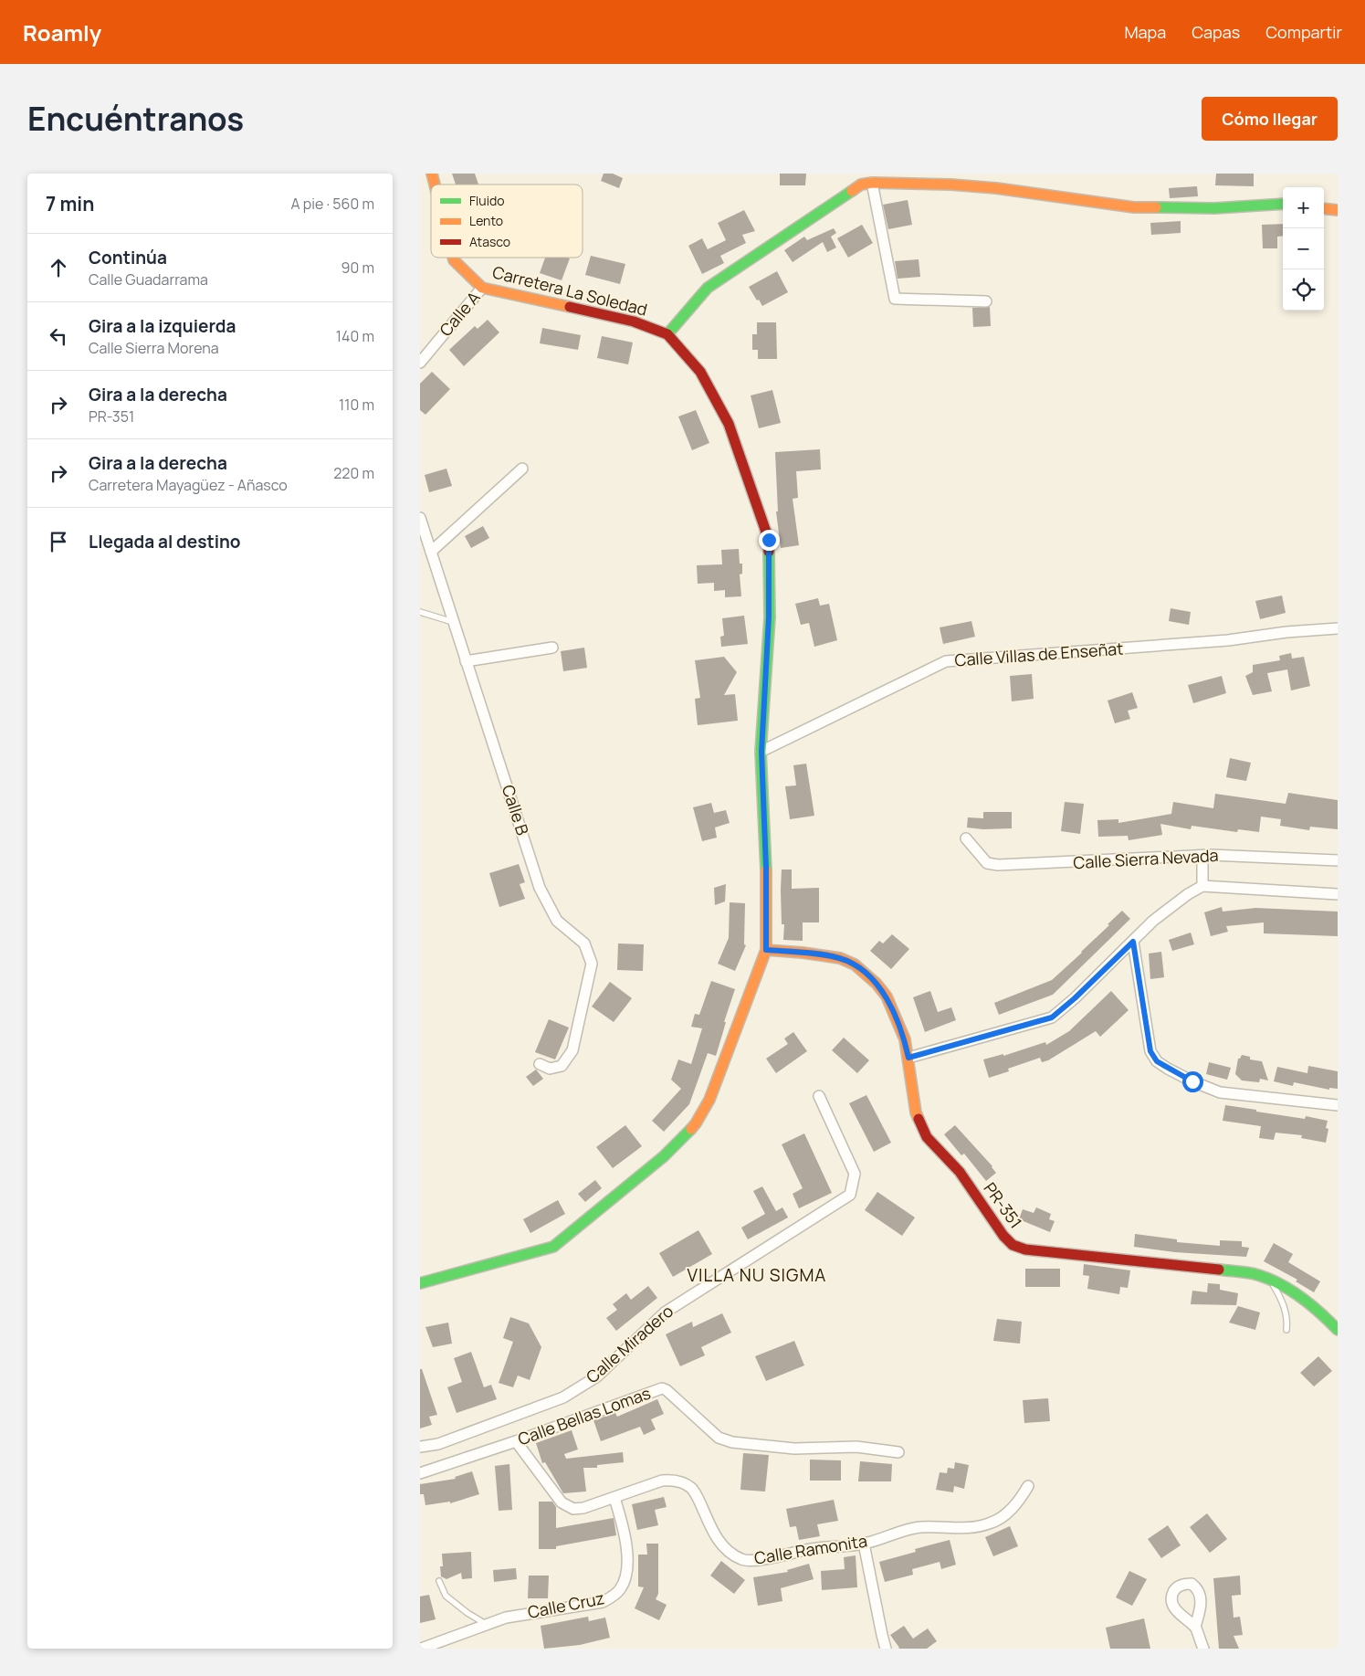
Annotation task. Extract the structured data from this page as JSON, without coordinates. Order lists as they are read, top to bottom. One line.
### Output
{"streets":{"main road":["Carretera La Soledad","PR-351"],"street":["Calle A","Calle Villas de Enseñat","Calle B","Calle Sierra Nevada","Calle Miradero","Calle Bellas Lomas","Calle Ramonita","Calle Cruz"]},"crossings":[["Carretera La Soledad","Calle A"],["Calle Bellas Lomas","Calle Ramonita"],["Calle Ramonita","Calle Cruz"]],"districts":["VILLA NU SIGMA"],"legend":["Fluido","Lento","Atasco"],"page":{"header":"Roamly","nav":["Mapa","Capas","Compartir"],"title":"Encuéntranos","buttons":"Cómo llegar","heading":["7 min","A pie · 560 m"],"map_buttons":["+","−"],"list":[["Continúa","Calle Guadarrama","90 m"],["Gira a la izquierda","Calle Sierra Morena","140 m"],["Gira a la derecha","PR-351","110 m"],["Gira a la derecha","Carretera Mayagüez - Añasco","220 m"],"Llegada al destino"]}}
